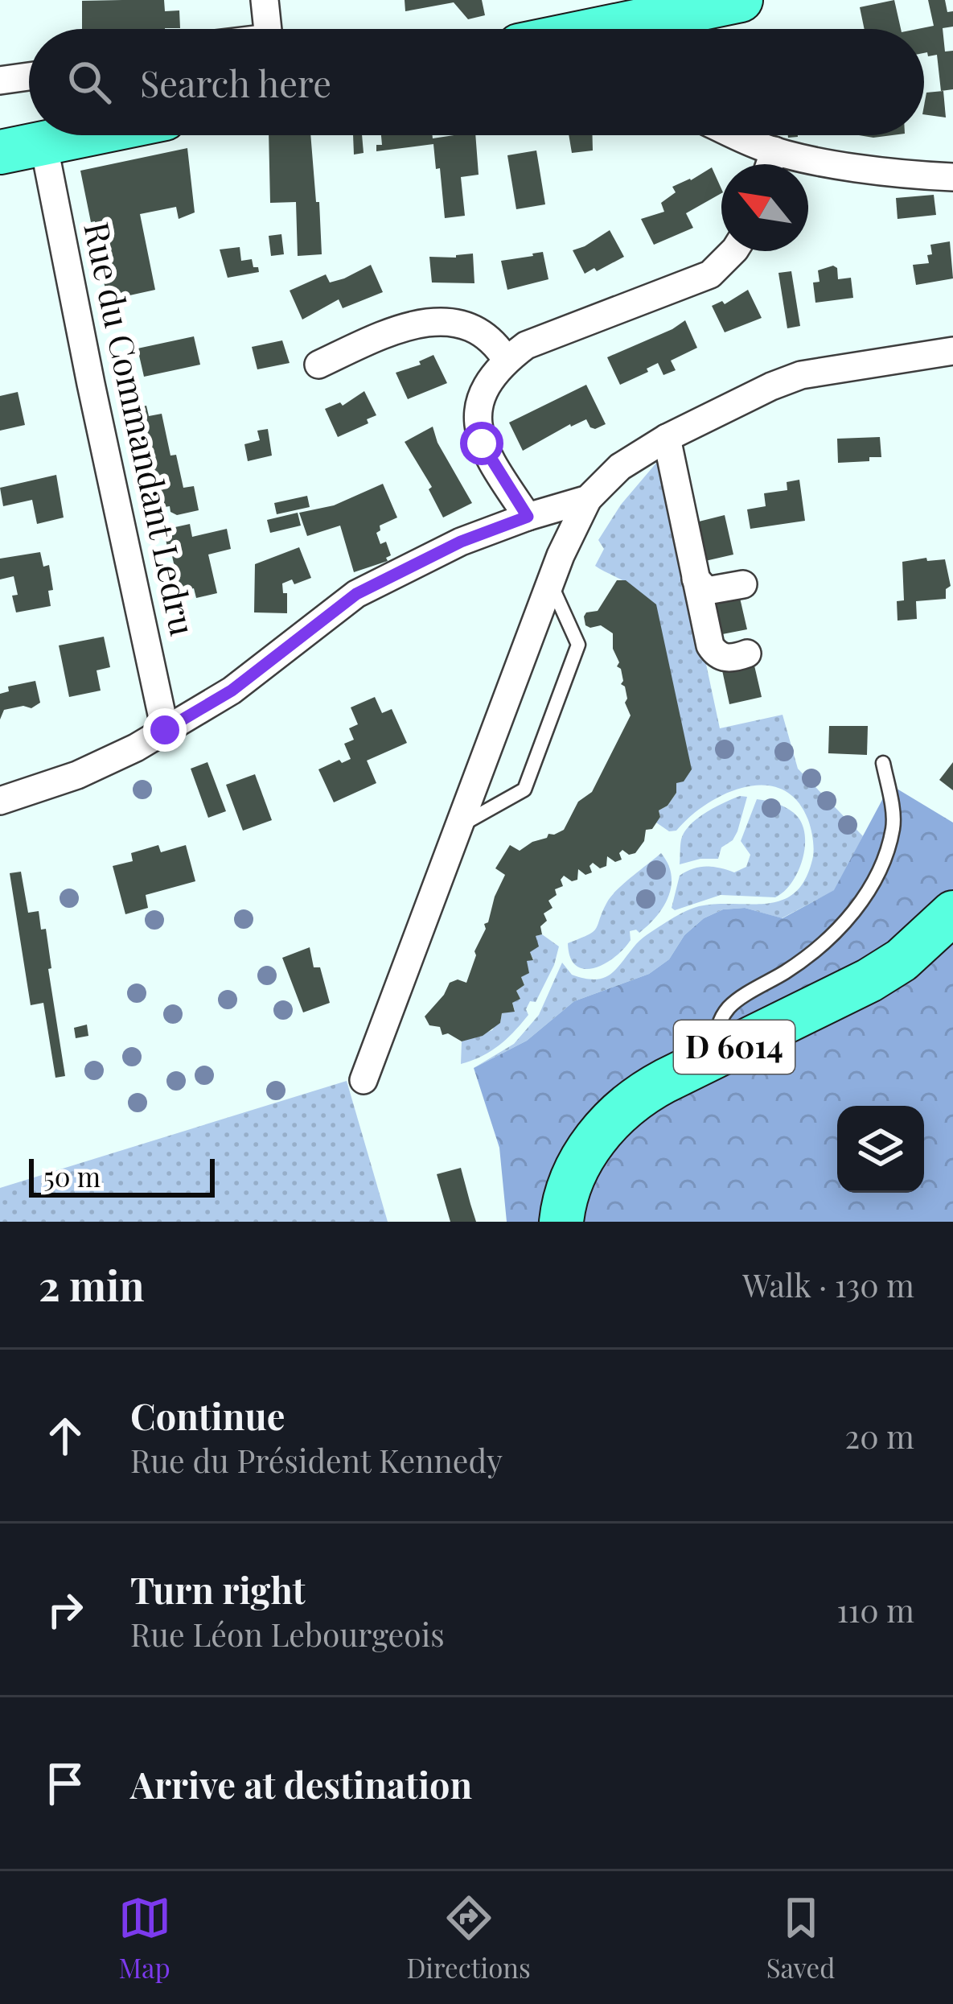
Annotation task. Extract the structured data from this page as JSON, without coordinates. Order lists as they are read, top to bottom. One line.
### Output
{"streets":{"main road":["D 6014"],"street":["Rue du Commandant Ledru"]},"scale_bar":"50 m","north":"top left","page":{"search":"Search here","scale":"50 m","heading":["2 min","Walk · 130 m"],"list":[["Continue","Rue du Président Kennedy","20 m"],["Turn right","Rue Léon Lebourgeois","110 m"],"Arrive at destination"],"nav":["Map","Directions","Saved"]}}
